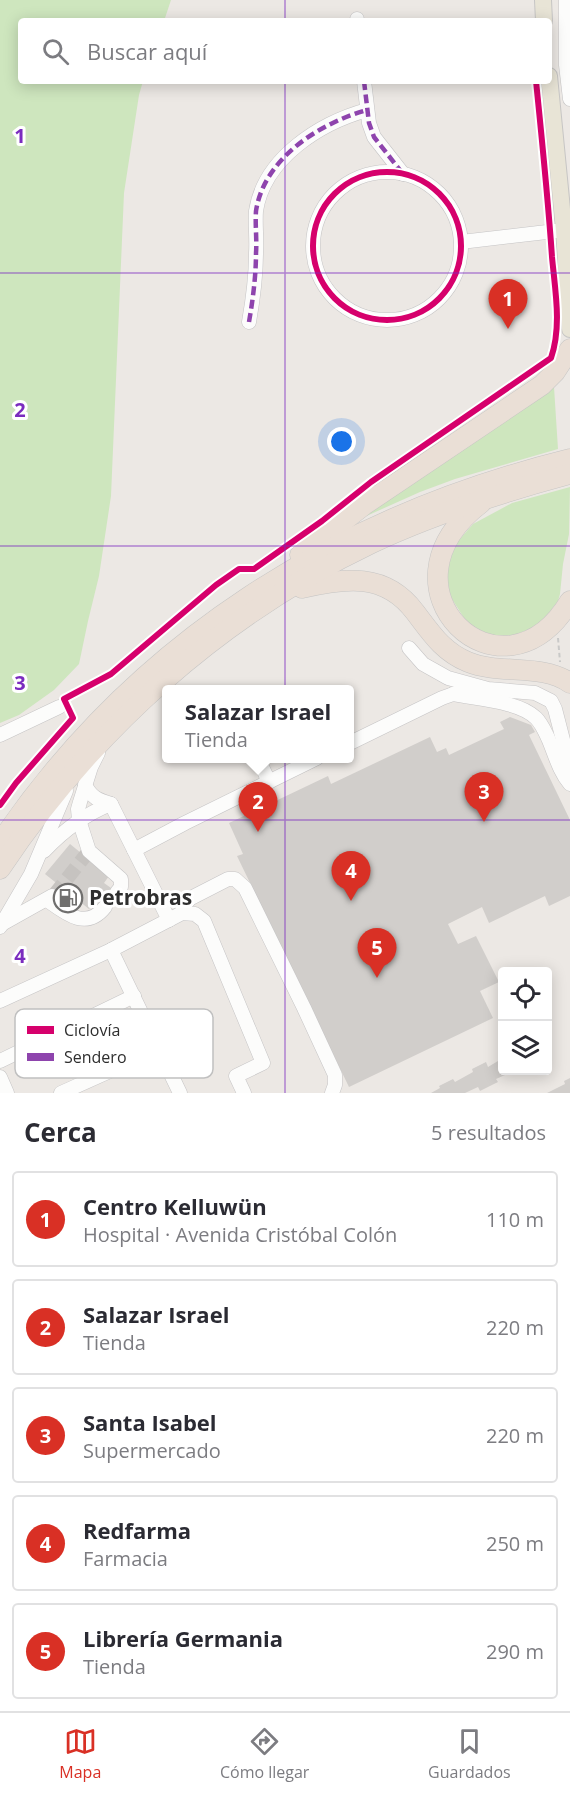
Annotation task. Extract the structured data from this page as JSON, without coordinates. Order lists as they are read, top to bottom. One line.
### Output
{"places":{"fuel station":["Petrobras"]},"legend":["Ciclovía","Sendero"],"page":{"search":"Buscar aquí","pins":["1","3","2","4","5"],"popup":["Salazar Israel","Tienda"],"heading":["Cerca","5 resultados"],"list":[{"mark":"1","name":"Centro Kelluwün","note":"Hospital · Avenida Cristóbal Colón","value":"110 m"},{"mark":"2","name":"Salazar Israel","note":"Tienda","value":"220 m"},{"mark":"3","name":"Santa Isabel","note":"Supermercado","value":"220 m"},{"mark":"4","name":"Redfarma","note":"Farmacia","value":"250 m"},{"mark":"5","name":"Librería Germania","note":"Tienda","value":"290 m"}],"nav":["Mapa","Cómo llegar","Guardados"]},"grid":{"rows":["1","2","3","4"]}}
